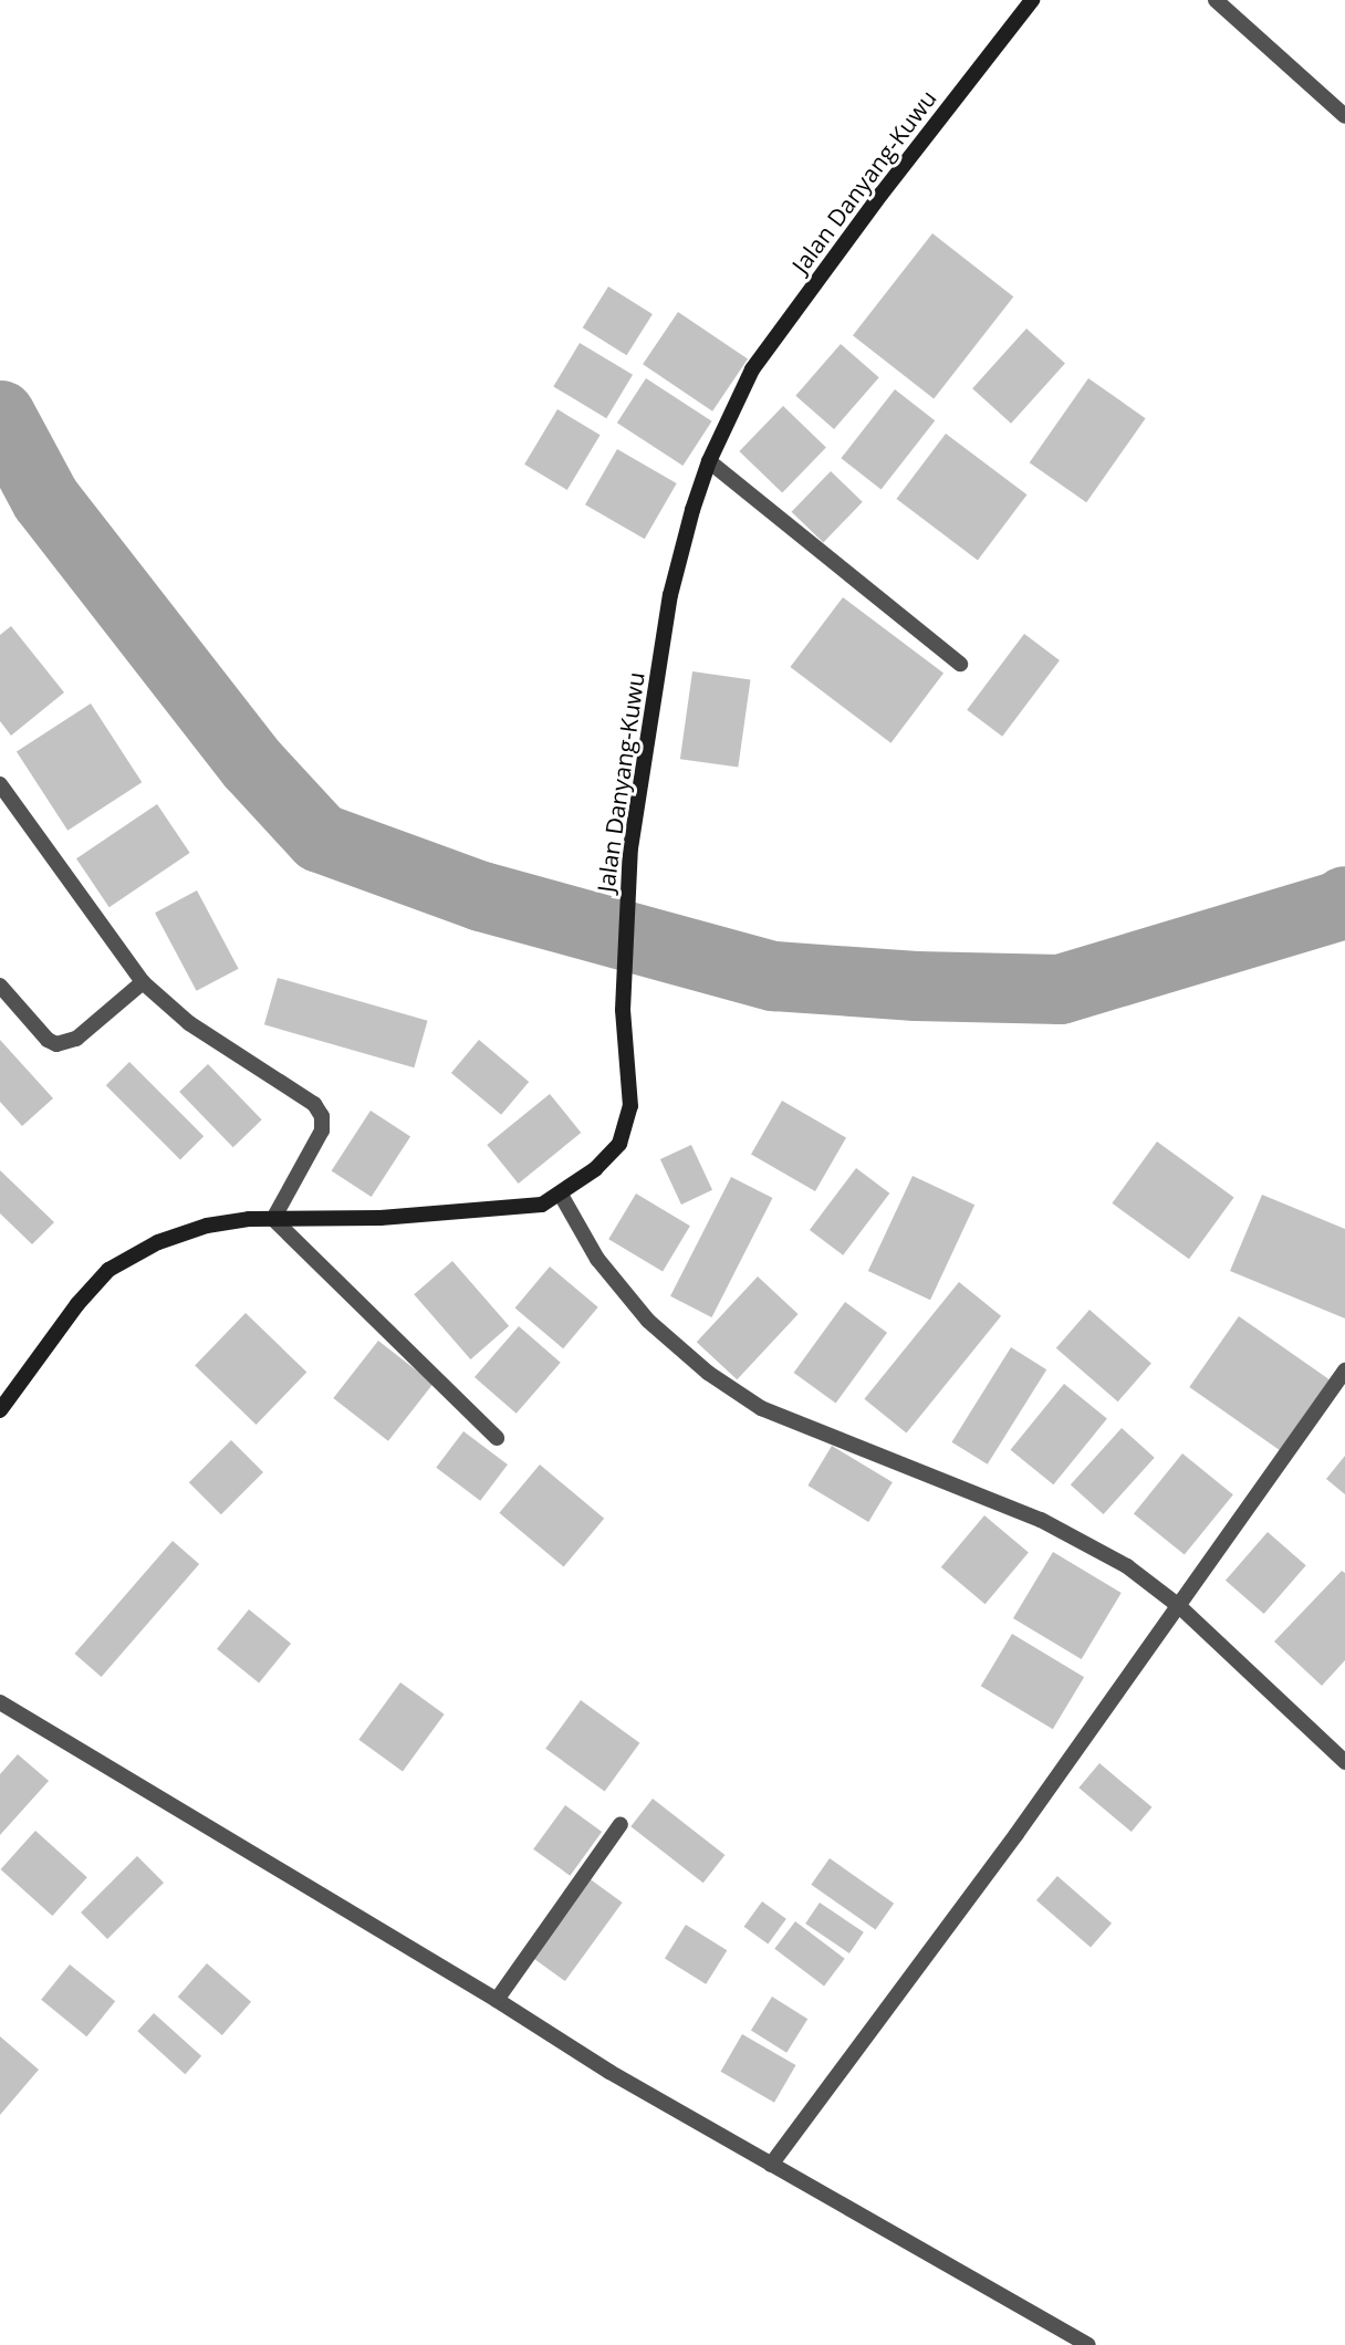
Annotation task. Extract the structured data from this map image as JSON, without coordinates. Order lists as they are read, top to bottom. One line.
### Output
{"streets":{"main road":["Jalan Danyang-Kuwu"]}}
